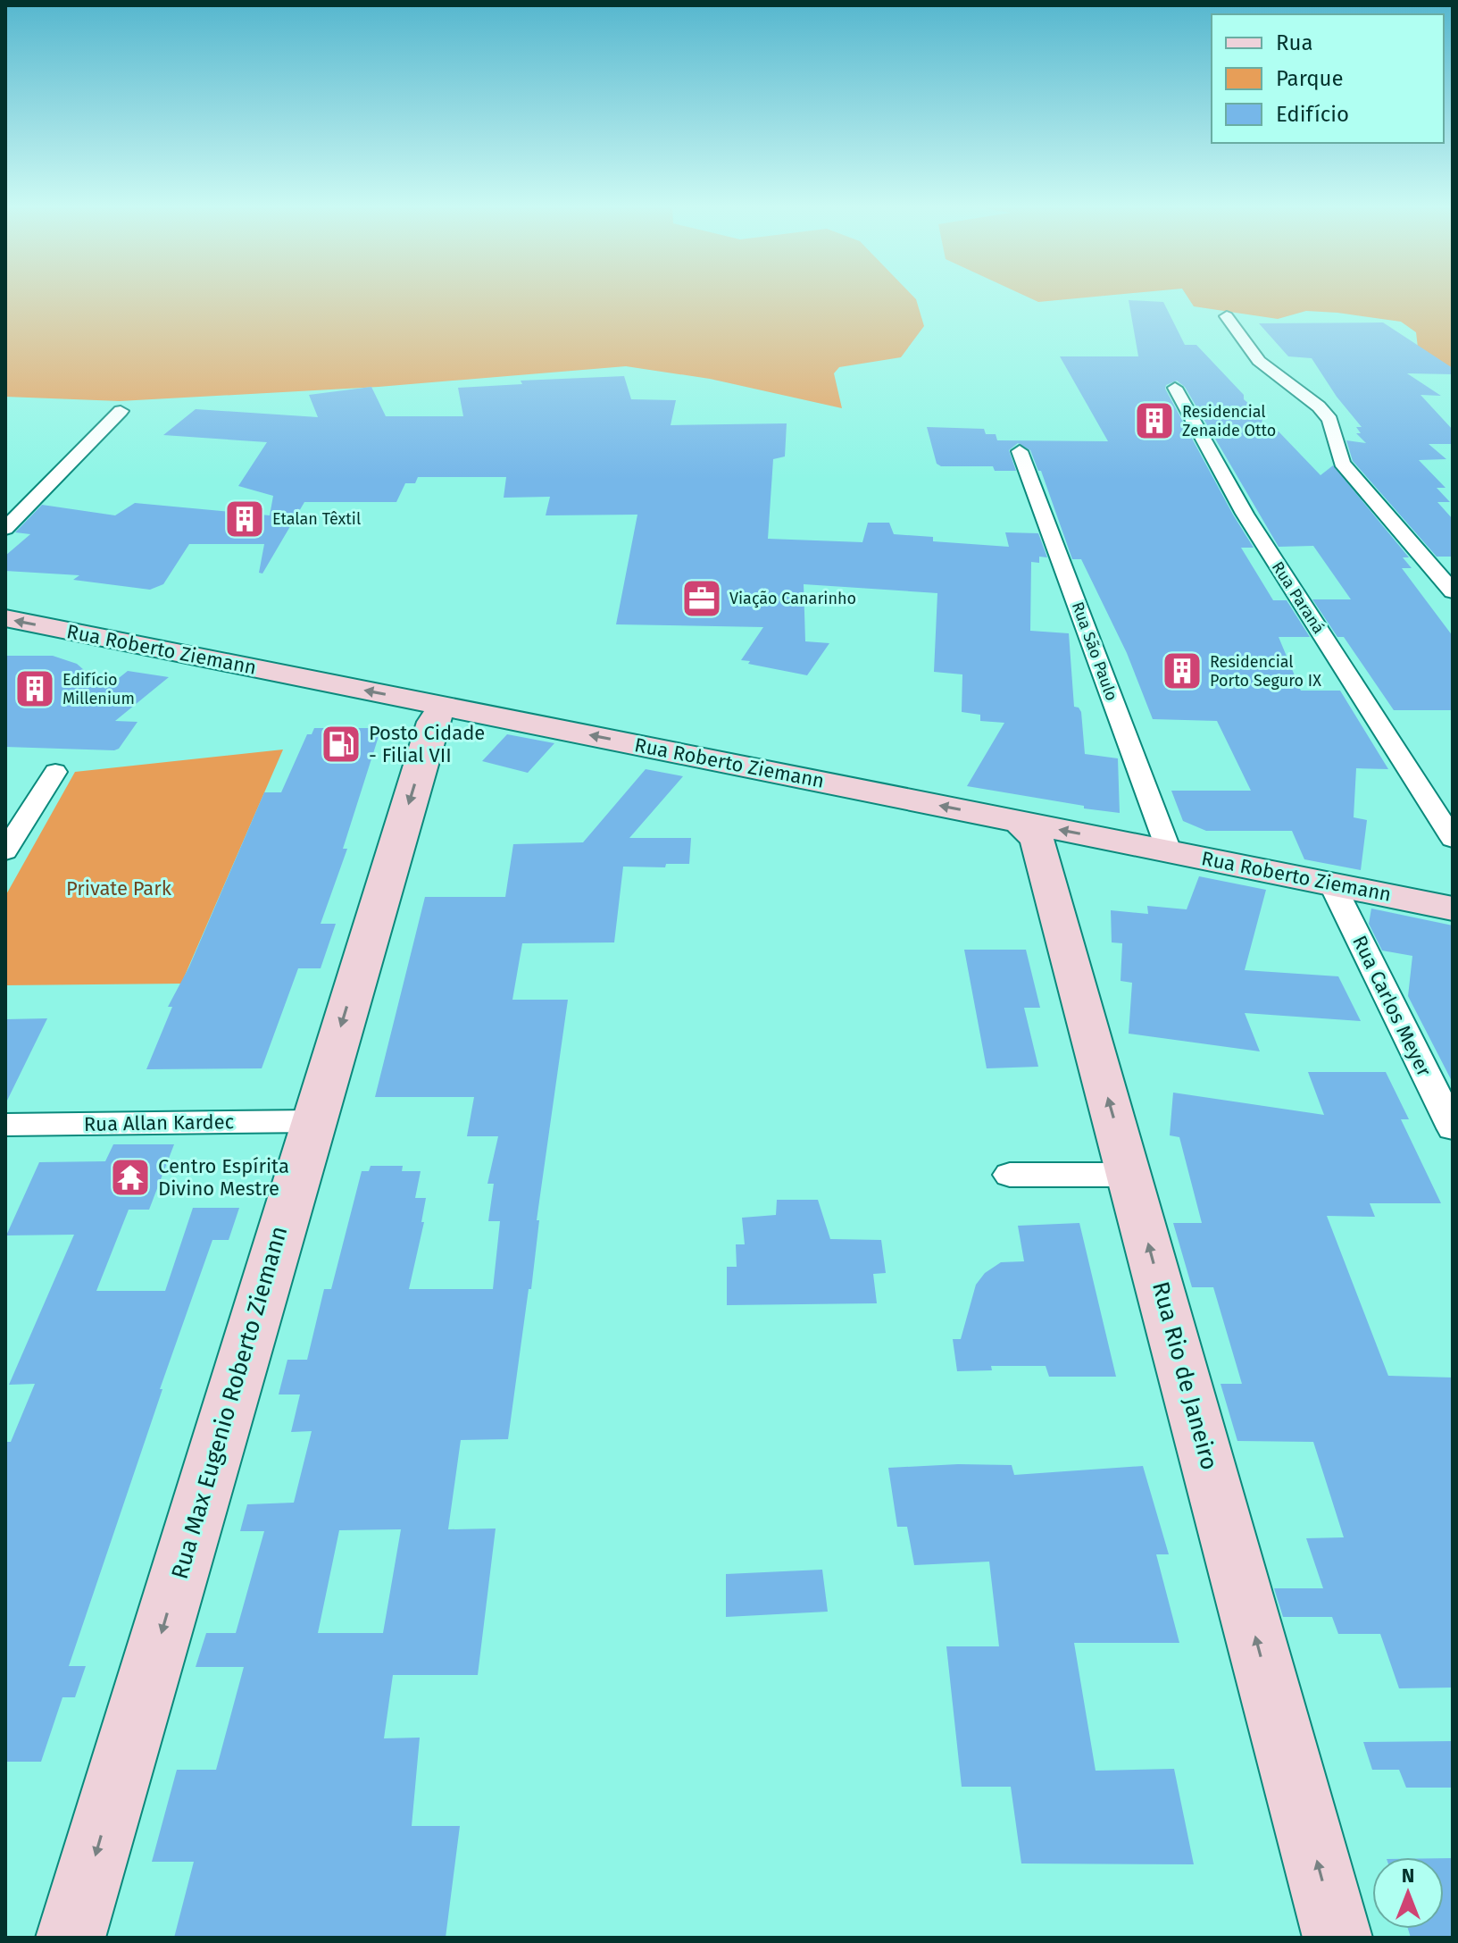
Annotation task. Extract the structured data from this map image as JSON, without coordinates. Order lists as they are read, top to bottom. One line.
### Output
{"streets":{"main road":["Rua Roberto Ziemann","Rua Rio de Janeiro","Rua Max Eugenio Roberto Ziemann"],"street":["Rua Paraná","Rua São Paulo","Rua Carlos Meyer","Rua Allan Kardec"]},"crossings":[["Rua Roberto Ziemann","Rua São Paulo"],["Rua Roberto Ziemann","Rua Carlos Meyer"],["Rua Roberto Ziemann","Rua Rio de Janeiro"],["Rua Roberto Ziemann","Rua Max Eugenio Roberto Ziemann"],["Rua Allan Kardec","Rua Max Eugenio Roberto Ziemann"]],"one_way":["Rua Roberto Ziemann","Rua Rio de Janeiro","Rua Max Eugenio Roberto Ziemann"],"parks":["Private Park"],"places":{"building":["Residencial Zenaide Otto","Etalan Têxtil","Residencial Porto Seguro IX","Edifício Millenium"],"office":["Viação Canarinho"],"fuel station":["Posto Cidade - Filial VII"],"temple":["Centro Espírita Divino Mestre"]},"legend":["Rua","Parque","Edifício"],"north":"top"}
